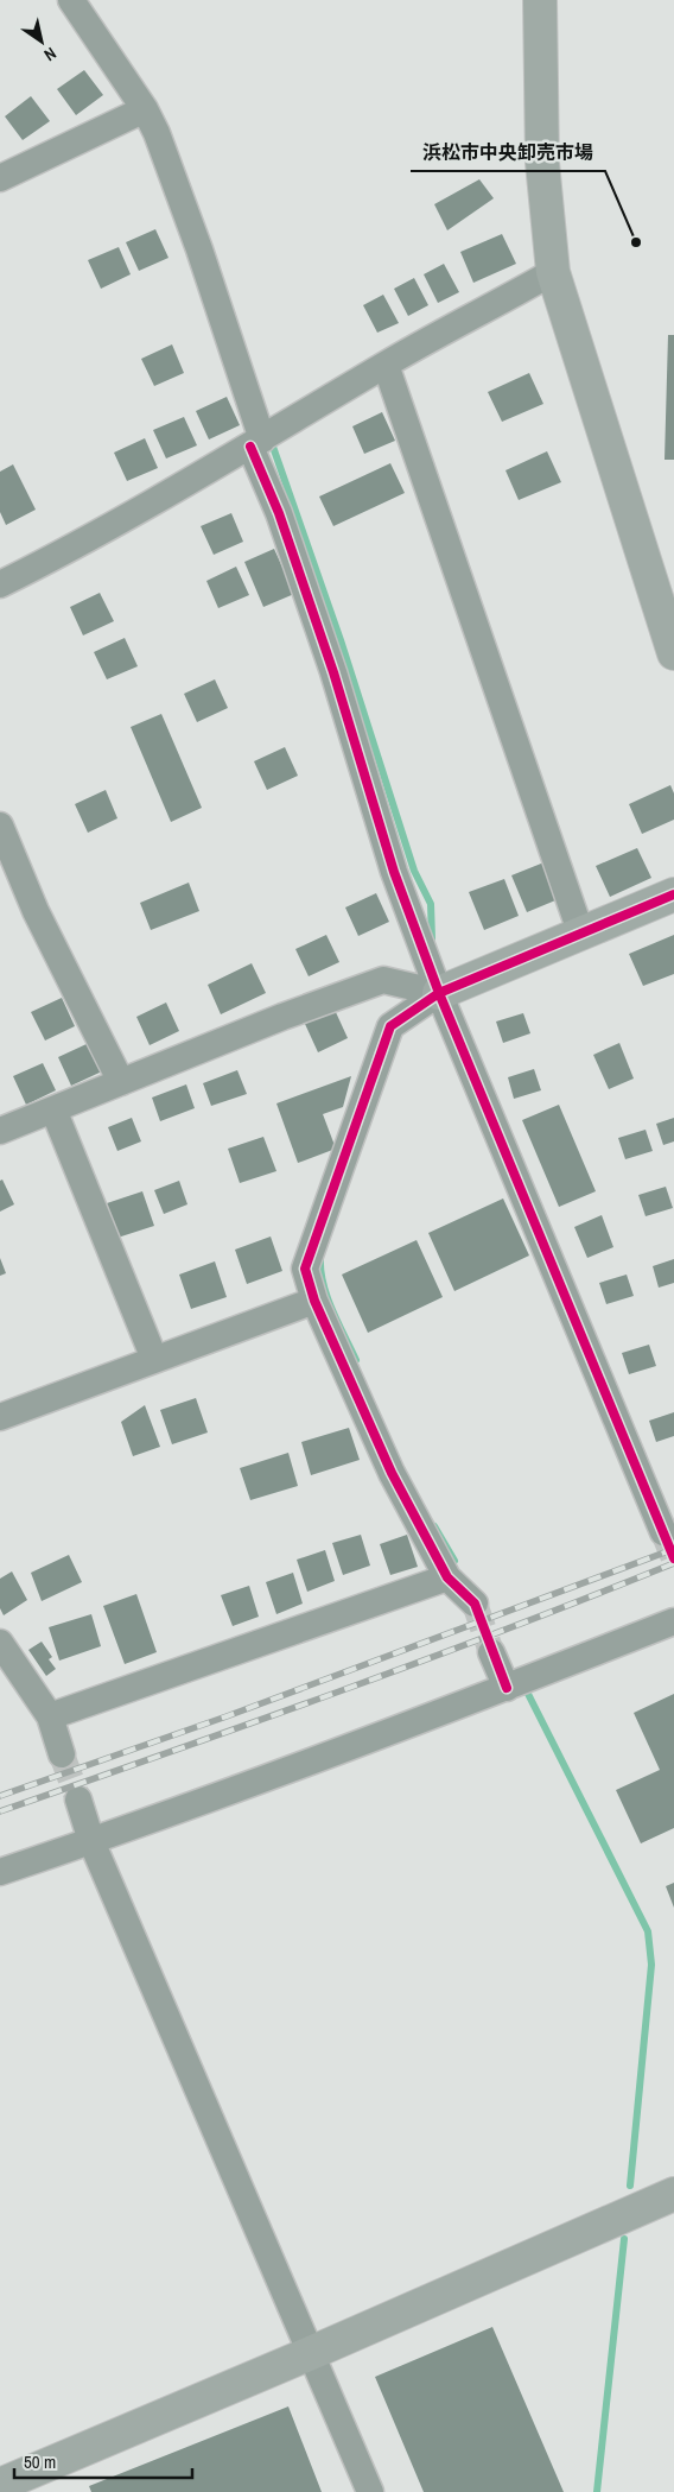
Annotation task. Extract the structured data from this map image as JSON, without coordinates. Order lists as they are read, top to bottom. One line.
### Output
{"places":["浜松市中央卸売市場"],"scale_bar":"50 m","north":"bottom right"}
